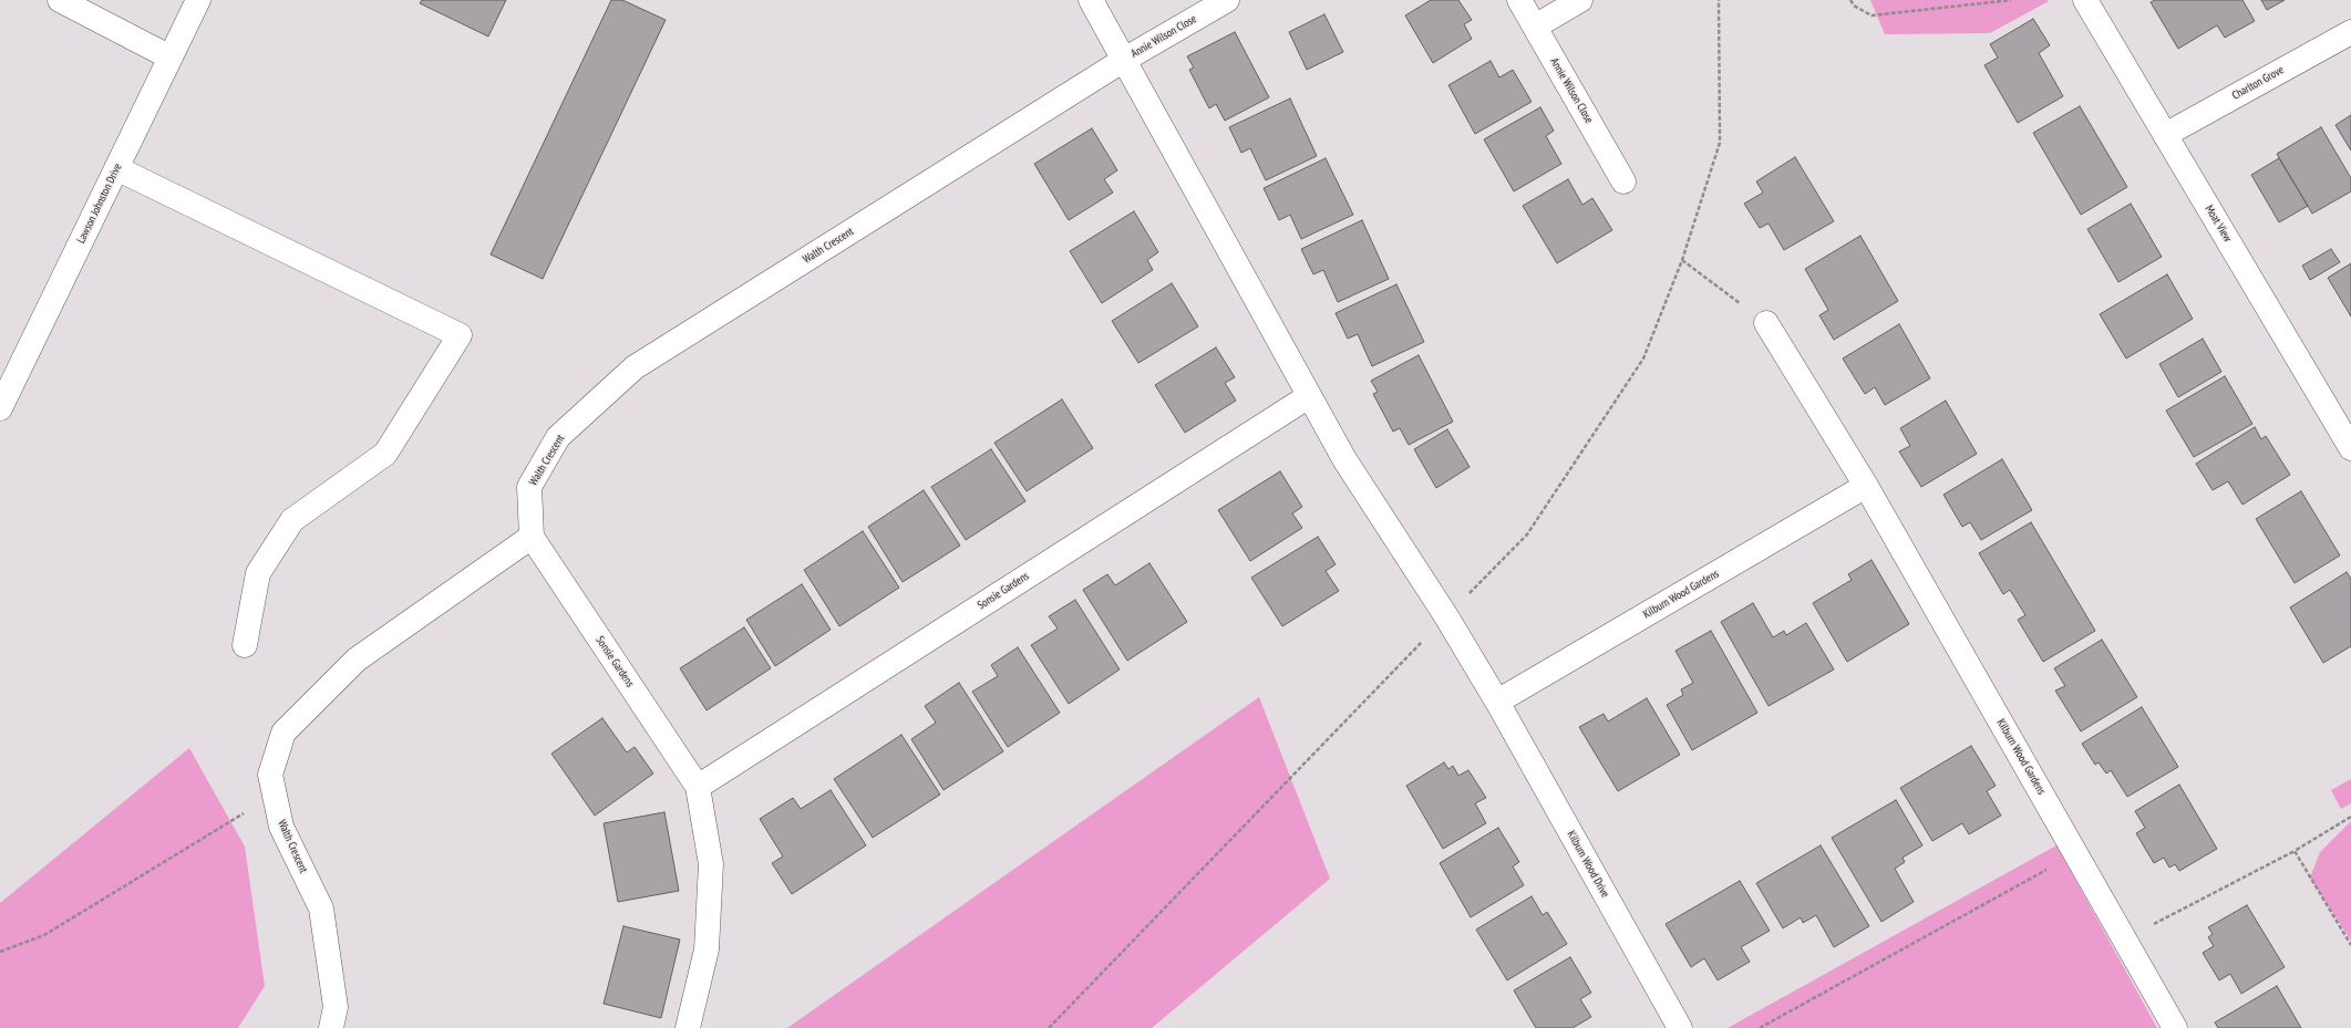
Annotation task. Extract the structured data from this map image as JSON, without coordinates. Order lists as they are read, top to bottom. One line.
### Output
{"streets":{"street":["Annie Wilson Close","Charlton Grove","Lawson Johnston Drive","Moat View","Walth Crescent","Sonsie Gardens","Kilburn Wood Gardens","Kilburn Wood Drive"]},"crossings":[["Annie Wilson Close","Walth Crescent"],["Annie Wilson Close","Kilburn Wood Drive"],["Charlton Grove","Moat View"],["Walth Crescent","Sonsie Gardens"],["Walth Crescent","Kilburn Wood Drive"],["Sonsie Gardens","Kilburn Wood Drive"],["Kilburn Wood Gardens","Kilburn Wood Drive"]]}
